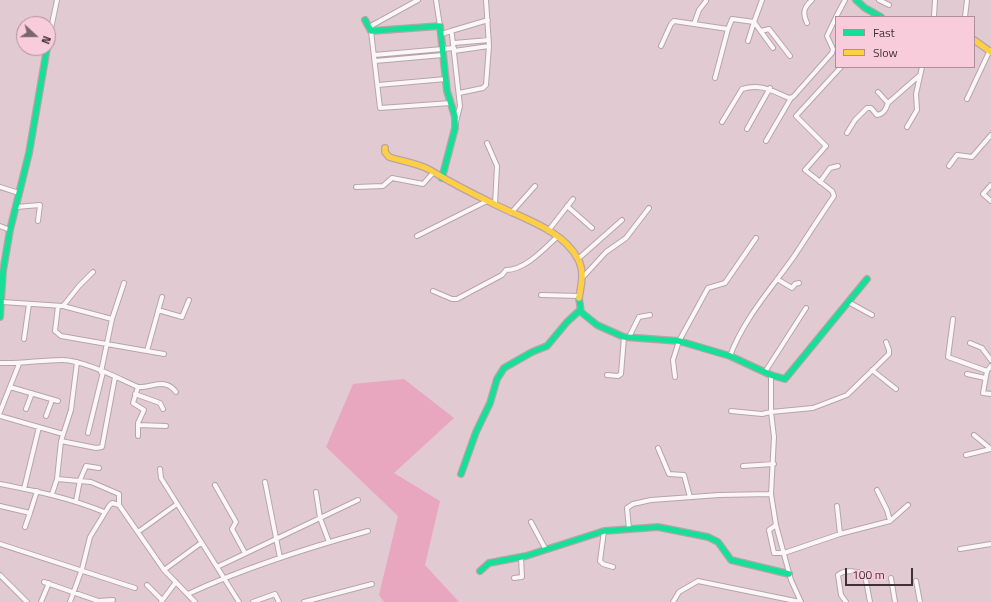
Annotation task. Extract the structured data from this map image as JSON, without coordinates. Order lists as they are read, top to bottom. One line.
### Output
{"legend":["Fast","Slow"],"scale_bar":"100 m","north":"right"}
